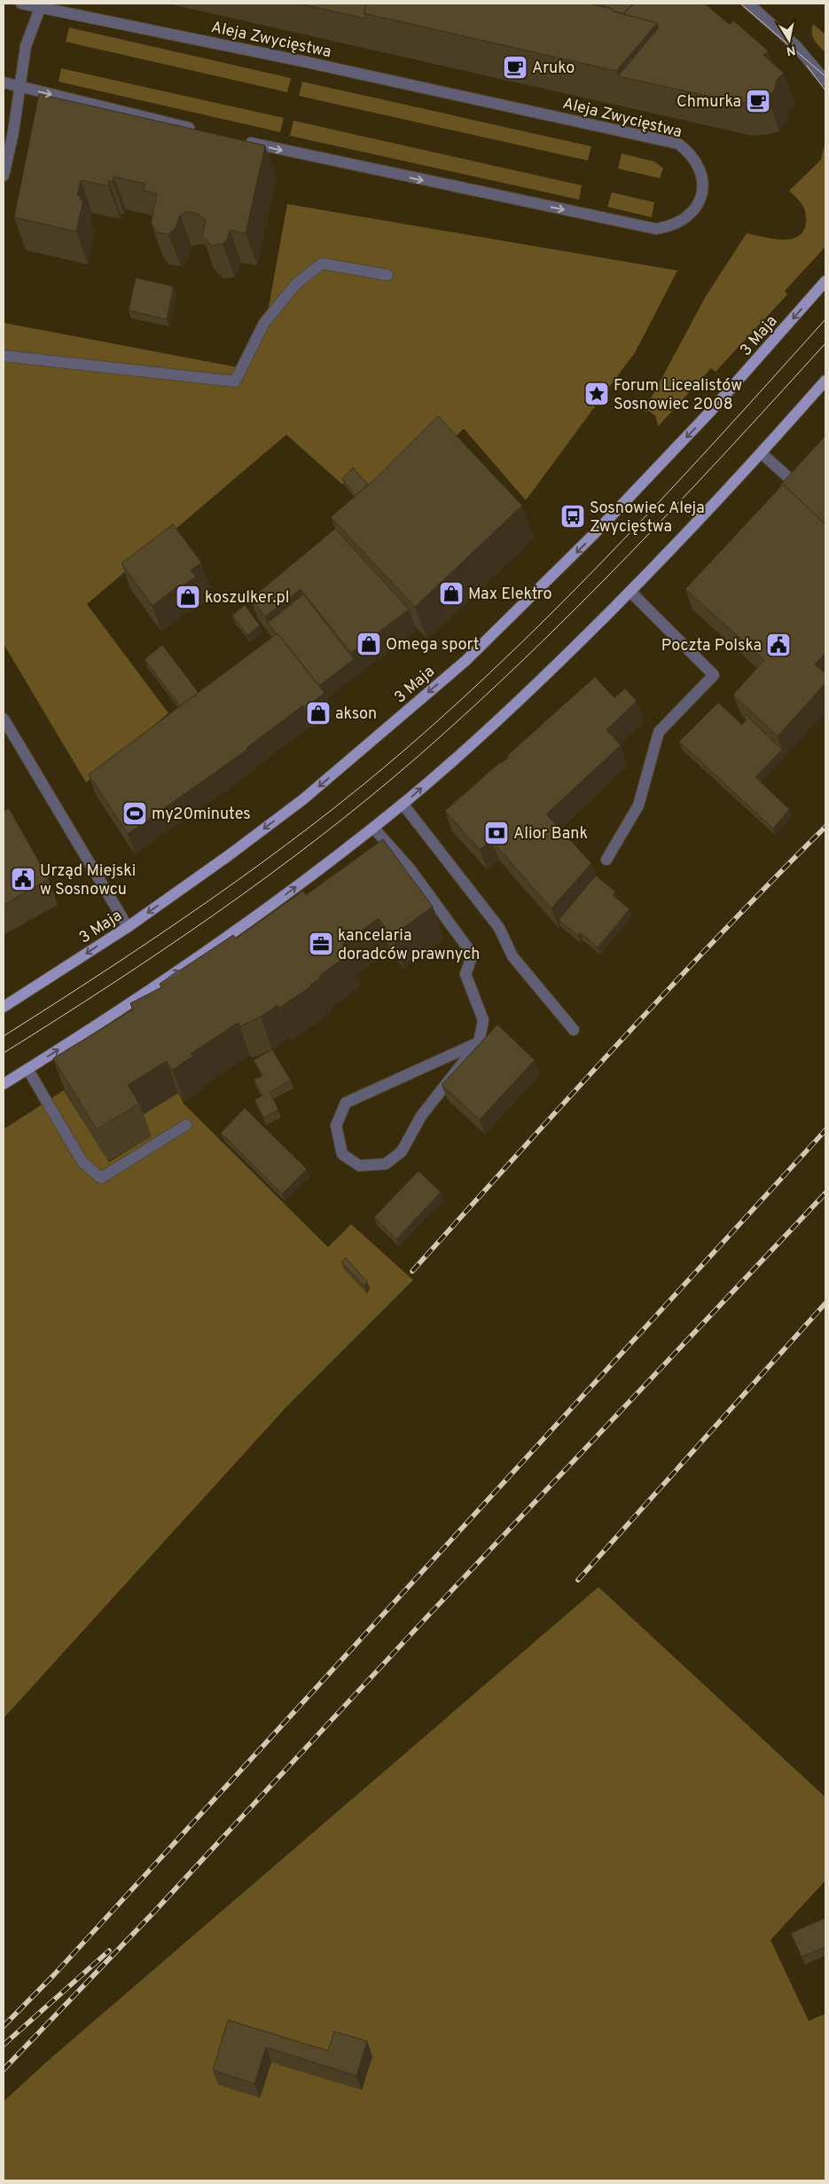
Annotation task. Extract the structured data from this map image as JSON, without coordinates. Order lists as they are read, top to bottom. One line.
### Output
{"streets":{"main road":["3 Maja"],"street":["Aleja Zwycięstwa"]},"places":{"cafe":["Aruko","Chmurka"],"place":["Forum Licealistów Sosnowiec 2008"],"bus stop":["Sosnowiec Aleja Zwycięstwa"],"shop":["Max Elektro","koszulker.pl","Omega sport","akson"],"public building":["Poczta Polska","Urząd Miejski w Sosnowcu"],"sports":["my20minutes"],"bank":["Alior Bank"],"office":["kancelaria doradców prawnych"]},"north":"bottom"}
